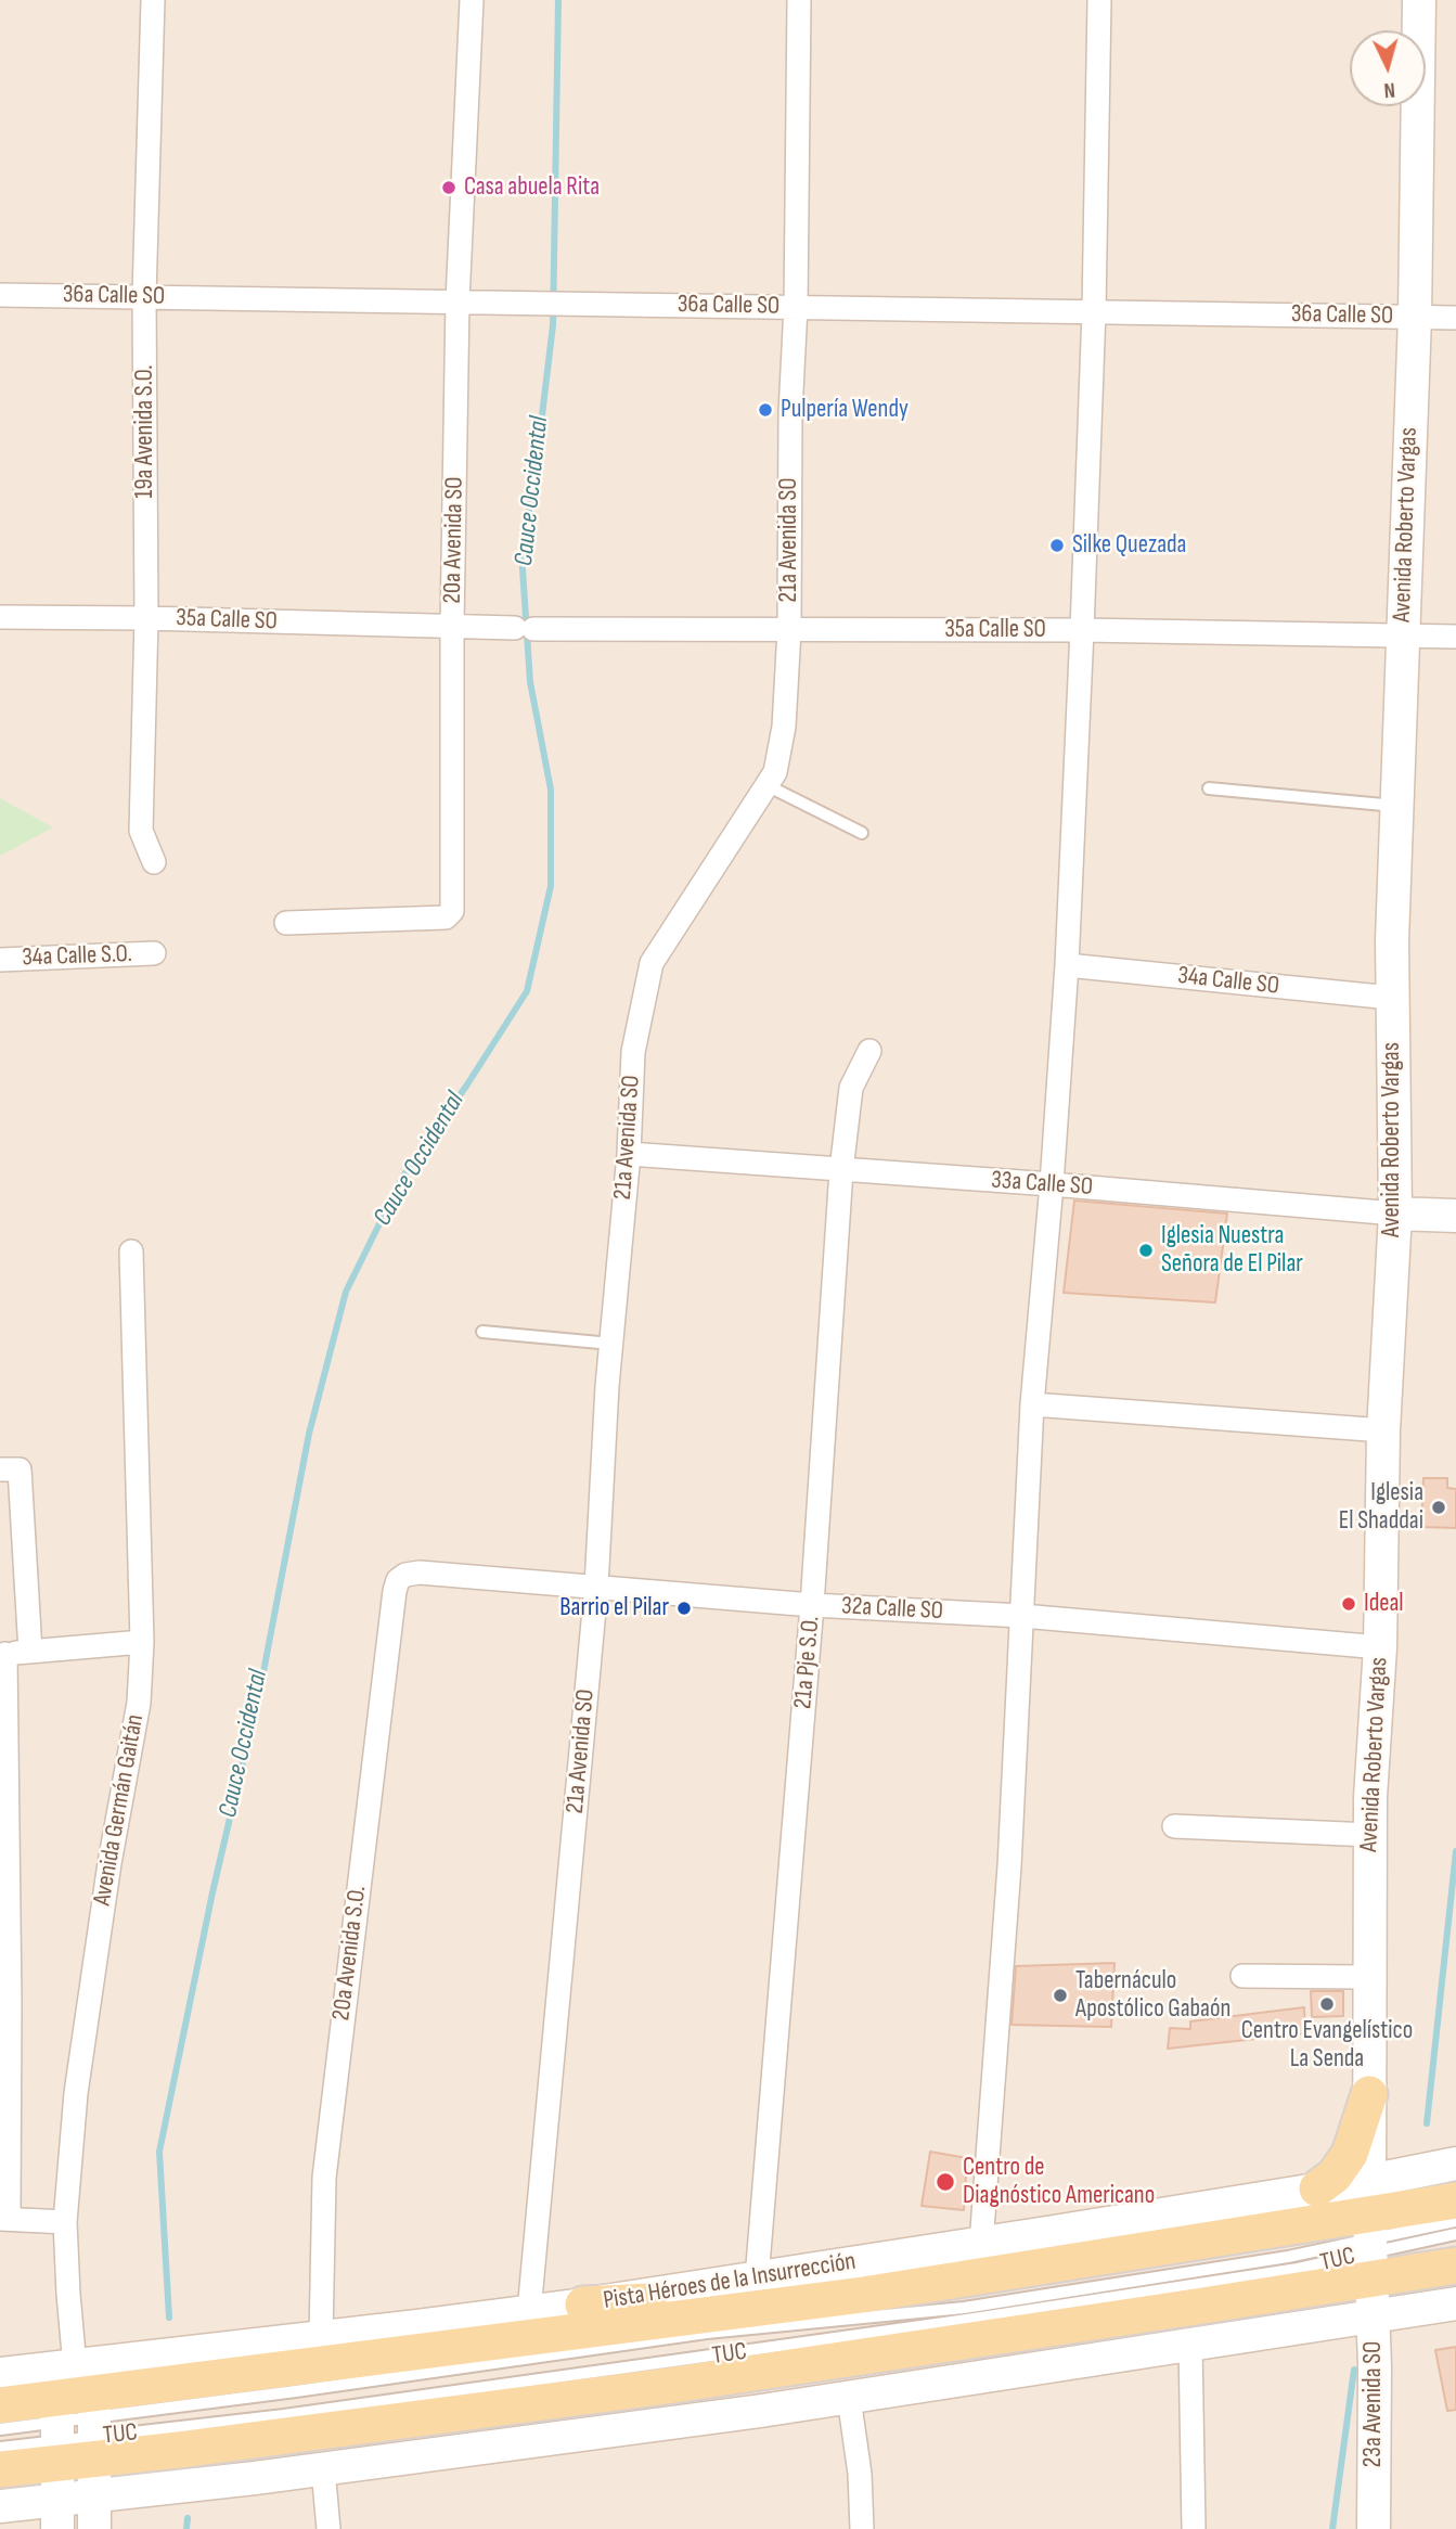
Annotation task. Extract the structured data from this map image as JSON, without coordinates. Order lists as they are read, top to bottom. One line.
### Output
{"streets":{"main road":["Pista Héroes de la Insurrección"],"street":["36a Calle SO","19a Avenida S.O.","Avenida Roberto Vargas","20a Avenida SO","21a Avenida SO","35a Calle SO","34a Calle S.O.","34a Calle SO","33a Calle SO","32a Calle SO","21a Pje S.O.","Avenida Germán Gaitán","20a Avenida S.O.","23a Avenida SO"],"lane":["TUC"]},"crossings":[["36a Calle SO","19a Avenida S.O."],["36a Calle SO","Avenida Roberto Vargas"],["36a Calle SO","20a Avenida SO"],["36a Calle SO","21a Avenida SO"],["19a Avenida S.O.","35a Calle SO"],["Avenida Roberto Vargas","35a Calle SO"],["Avenida Roberto Vargas","34a Calle SO"],["Avenida Roberto Vargas","33a Calle SO"],["Avenida Roberto Vargas","32a Calle SO"],["Avenida Roberto Vargas","TUC"],["Avenida Roberto Vargas","Pista Héroes de la Insurrección"],["Avenida Roberto Vargas","23a Avenida SO"],["20a Avenida SO","35a Calle SO"],["21a Avenida SO","35a Calle SO"],["21a Avenida SO","33a Calle SO"],["21a Avenida SO","32a Calle SO"],["21a Avenida SO","Pista Héroes de la Insurrección"],["33a Calle SO","21a Pje S.O."],["32a Calle SO","21a Pje S.O."],["32a Calle SO","20a Avenida S.O."],["21a Pje S.O.","Pista Héroes de la Insurrección"],["Avenida Germán Gaitán","TUC"],["Avenida Germán Gaitán","Pista Héroes de la Insurrección"],["20a Avenida S.O.","Pista Héroes de la Insurrección"],["TUC","Pista Héroes de la Insurrección"],["TUC","23a Avenida SO"],["Pista Héroes de la Insurrección","23a Avenida SO"]],"water":["Cauce Occidental"],"places":["Casa abuela Rita","Pulpería Wendy","Silke Quezada","Iglesia Nuestra Señora de El Pilar","Iglesia El Shaddai","Ideal","Barrio el Pilar","Tabernáculo Apostólico Gabaón","Centro Evangelístico La Senda","Centro de Diagnóstico Americano"],"north":"bottom"}
